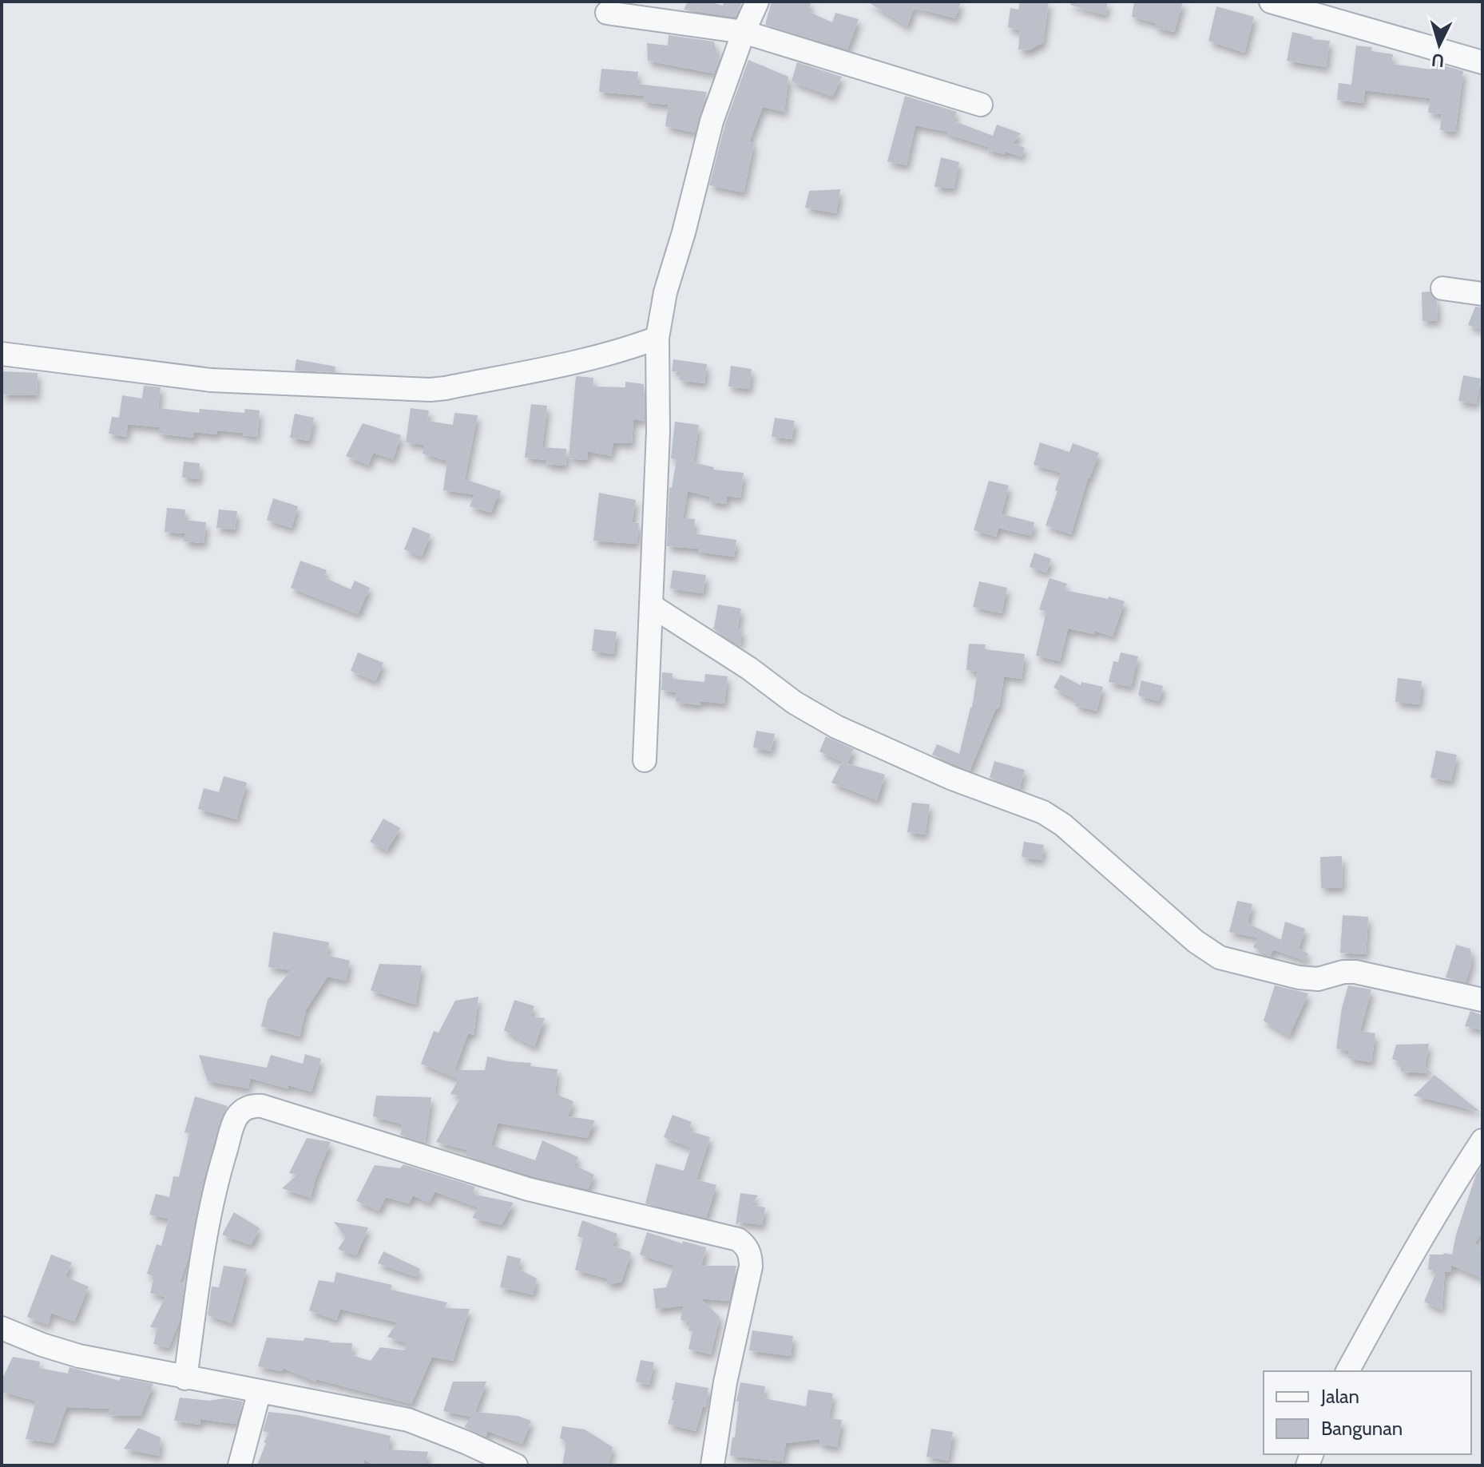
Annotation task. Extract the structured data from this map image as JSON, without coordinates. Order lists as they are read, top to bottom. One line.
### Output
{"legend":["Jalan","Bangunan"],"north":"bottom"}
